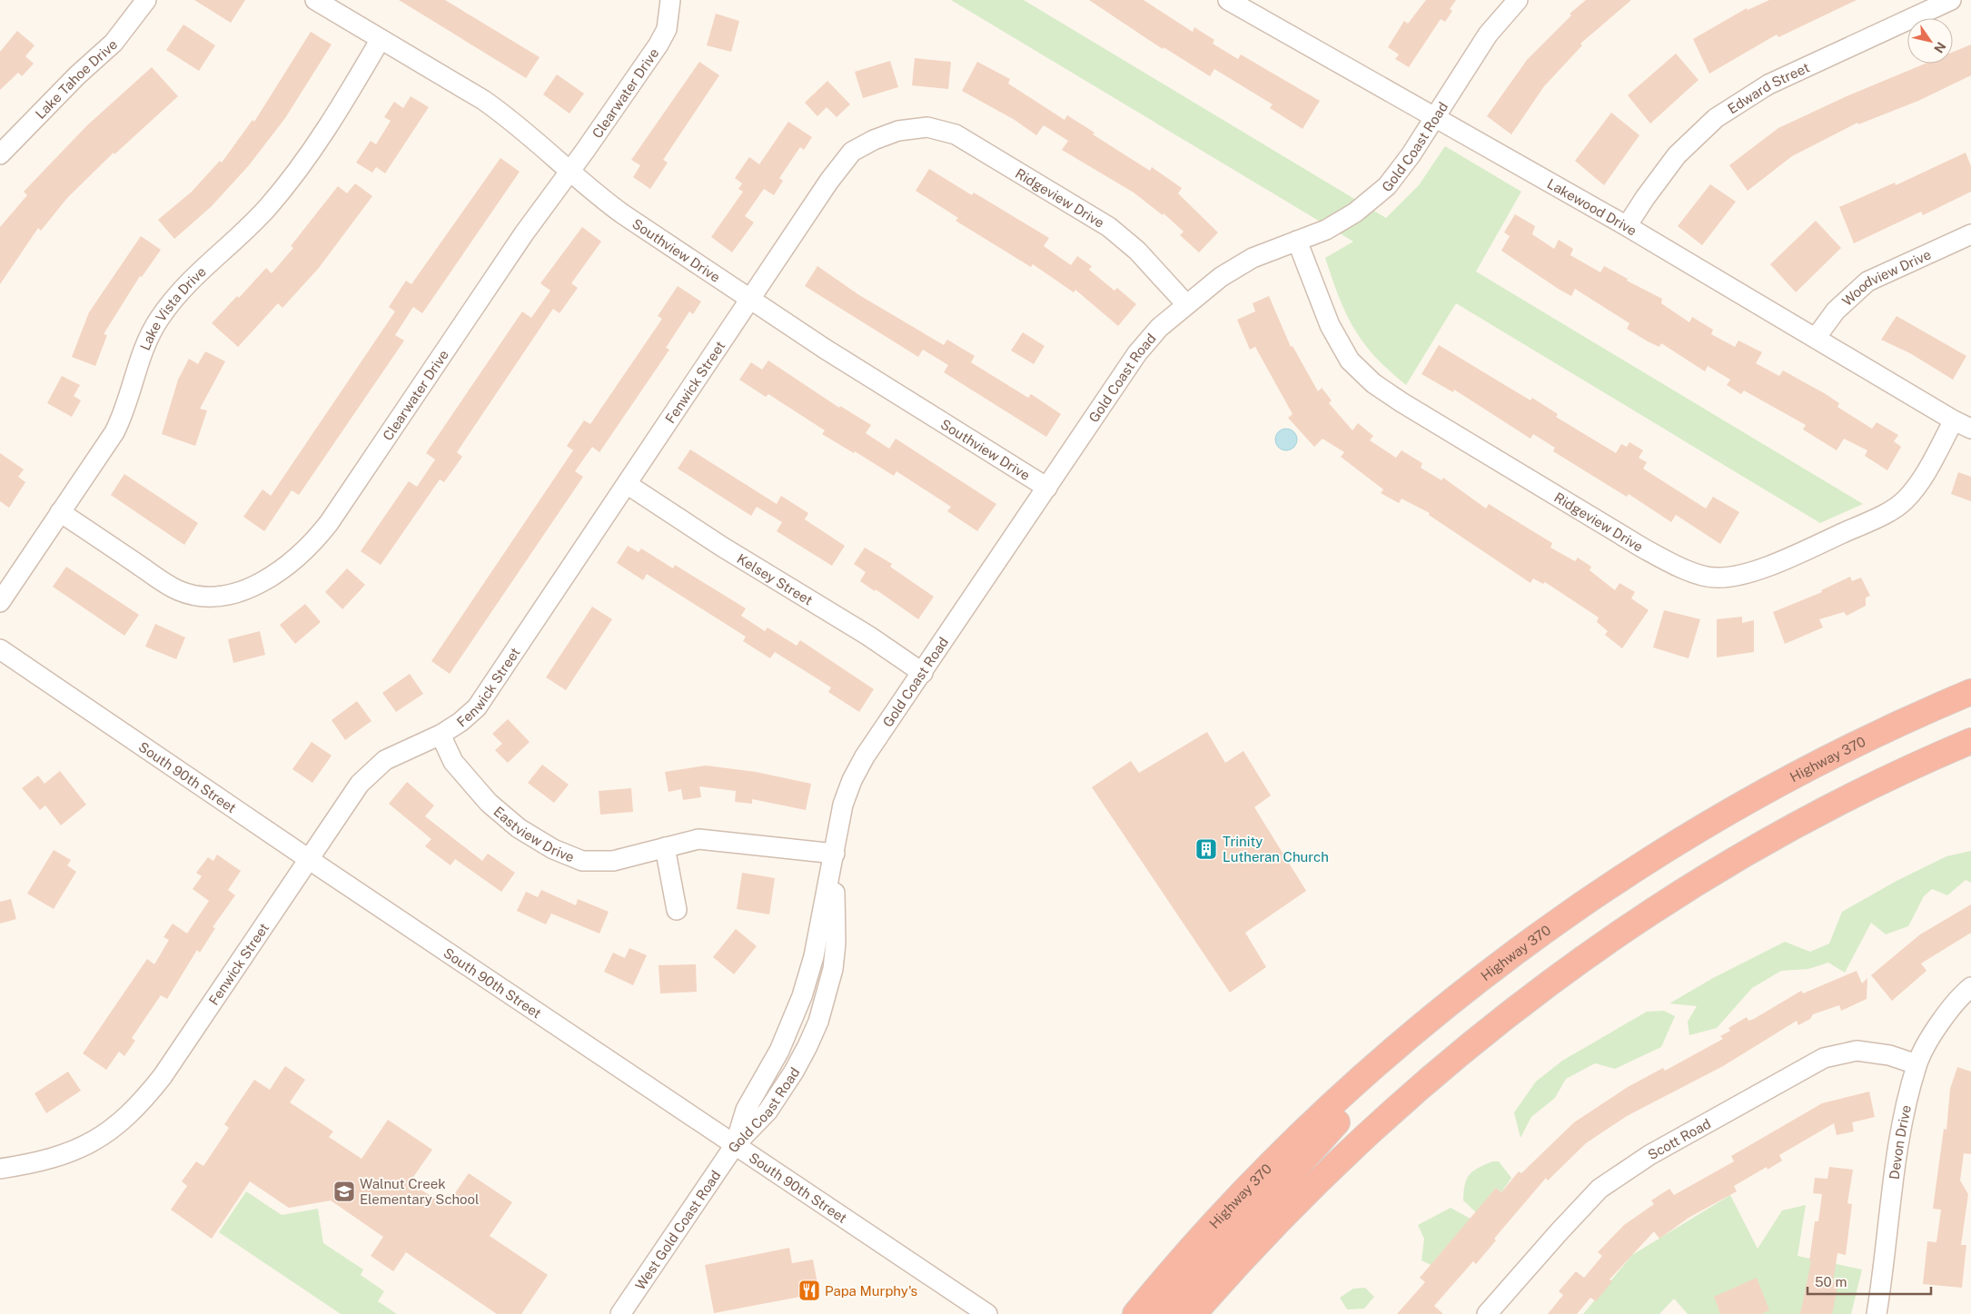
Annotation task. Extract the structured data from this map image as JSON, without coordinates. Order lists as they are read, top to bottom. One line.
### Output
{"streets":{"highway":["Highway 370"],"street":["Lake Tahoe Drive","Edward Street","Clearwater Drive","Gold Coast Road","Ridgeview Drive","Lakewood Drive","Southview Drive","Woodview Drive","Lake Vista Drive","Fenwick Street","Kelsey Street","South 90th Street","Eastview Drive","Scott Road","Devon Drive","West Gold Coast Road"]},"crossings":[["Edward Street","Lakewood Drive"],["Clearwater Drive","Southview Drive"],["Clearwater Drive","Lake Vista Drive"],["Gold Coast Road","Ridgeview Drive"],["Gold Coast Road","Lakewood Drive"],["Gold Coast Road","Southview Drive"],["Gold Coast Road","Kelsey Street"],["Gold Coast Road","South 90th Street"],["Gold Coast Road","Eastview Drive"],["Gold Coast Road","West Gold Coast Road"],["Ridgeview Drive","Lakewood Drive"],["Ridgeview Drive","Fenwick Street"],["Lakewood Drive","Woodview Drive"],["Southview Drive","Lake Vista Drive"],["Southview Drive","Fenwick Street"],["Fenwick Street","Kelsey Street"],["Fenwick Street","South 90th Street"],["Fenwick Street","Eastview Drive"],["South 90th Street","West Gold Coast Road"],["Scott Road","Devon Drive"]],"places":{"building":["Trinity Lutheran Church"],"school or university":["Walnut Creek Elementary School"],"restaurant":["Papa Murphy's"]},"scale_bar":"50 m","north":"bottom right"}
